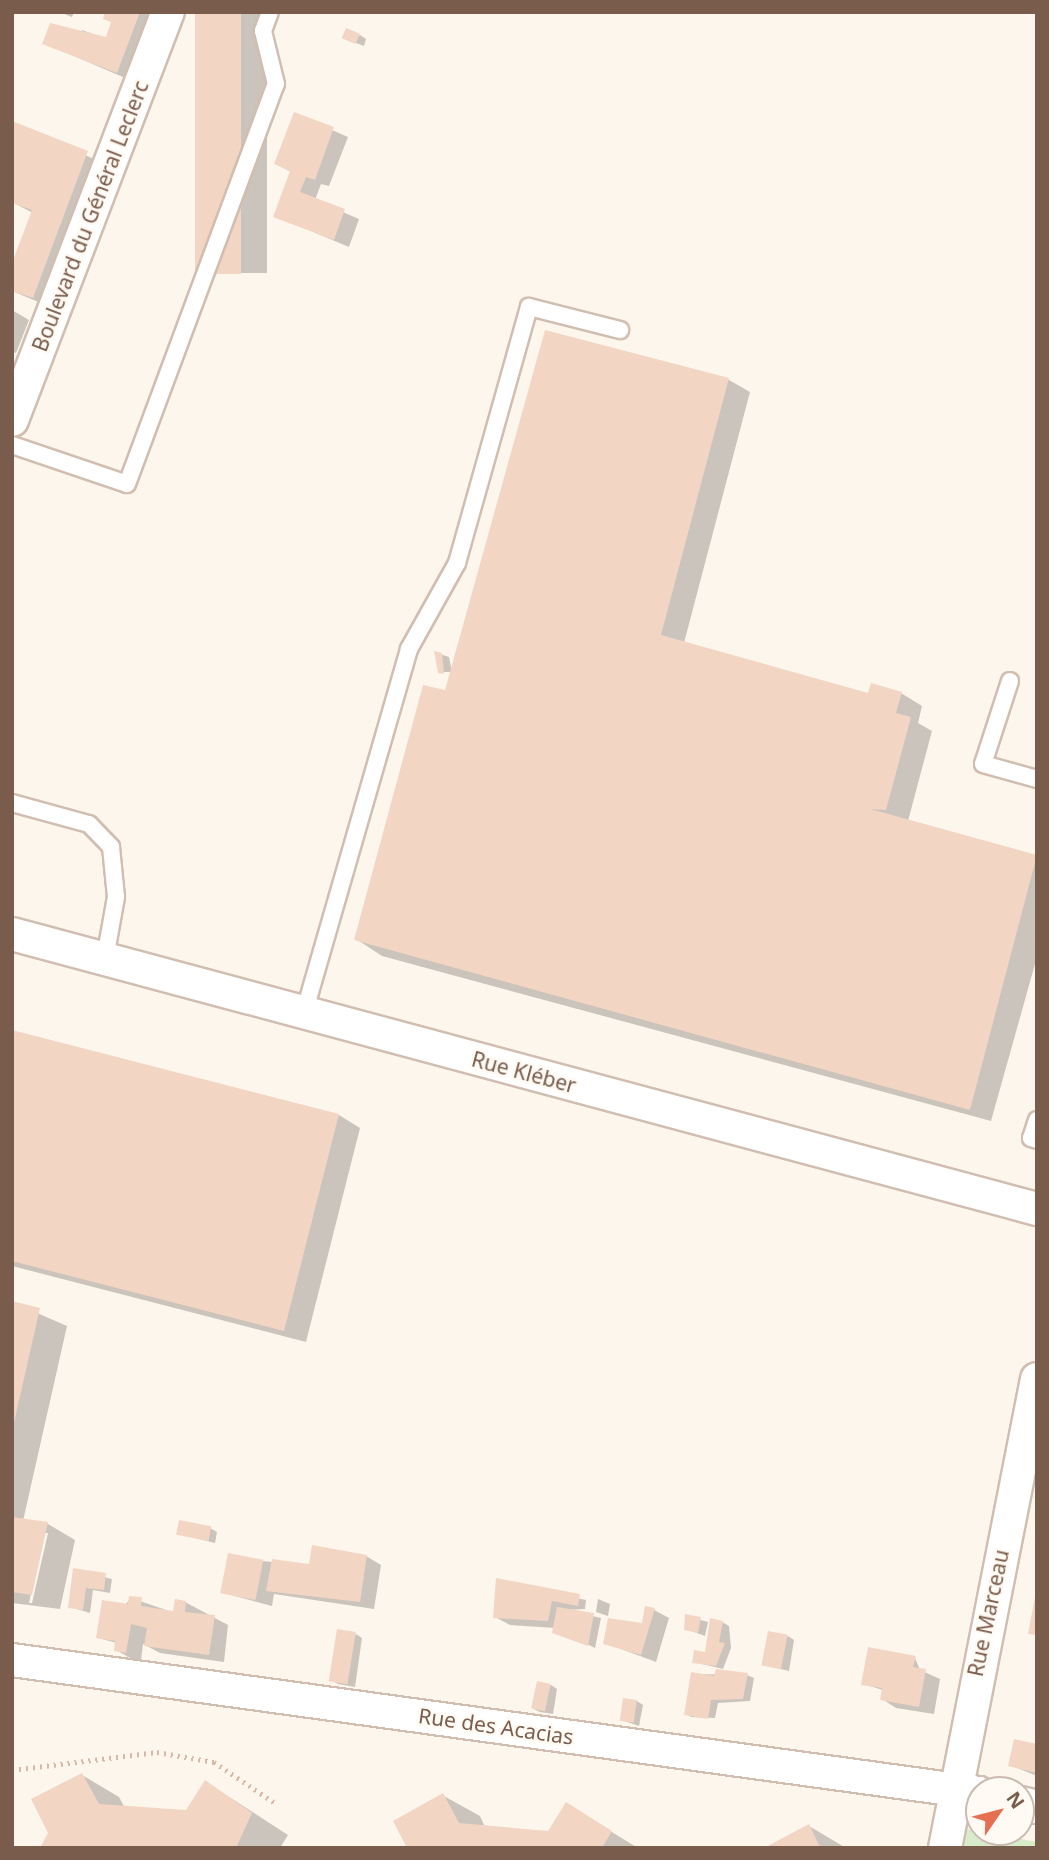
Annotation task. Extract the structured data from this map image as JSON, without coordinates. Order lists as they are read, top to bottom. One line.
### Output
{"streets":{"street":["Boulevard du Général Leclerc","Rue Kléber","Rue Marceau","Rue des Acacias"]},"crossings":[["Rue Marceau","Rue des Acacias"]],"north":"top right"}
